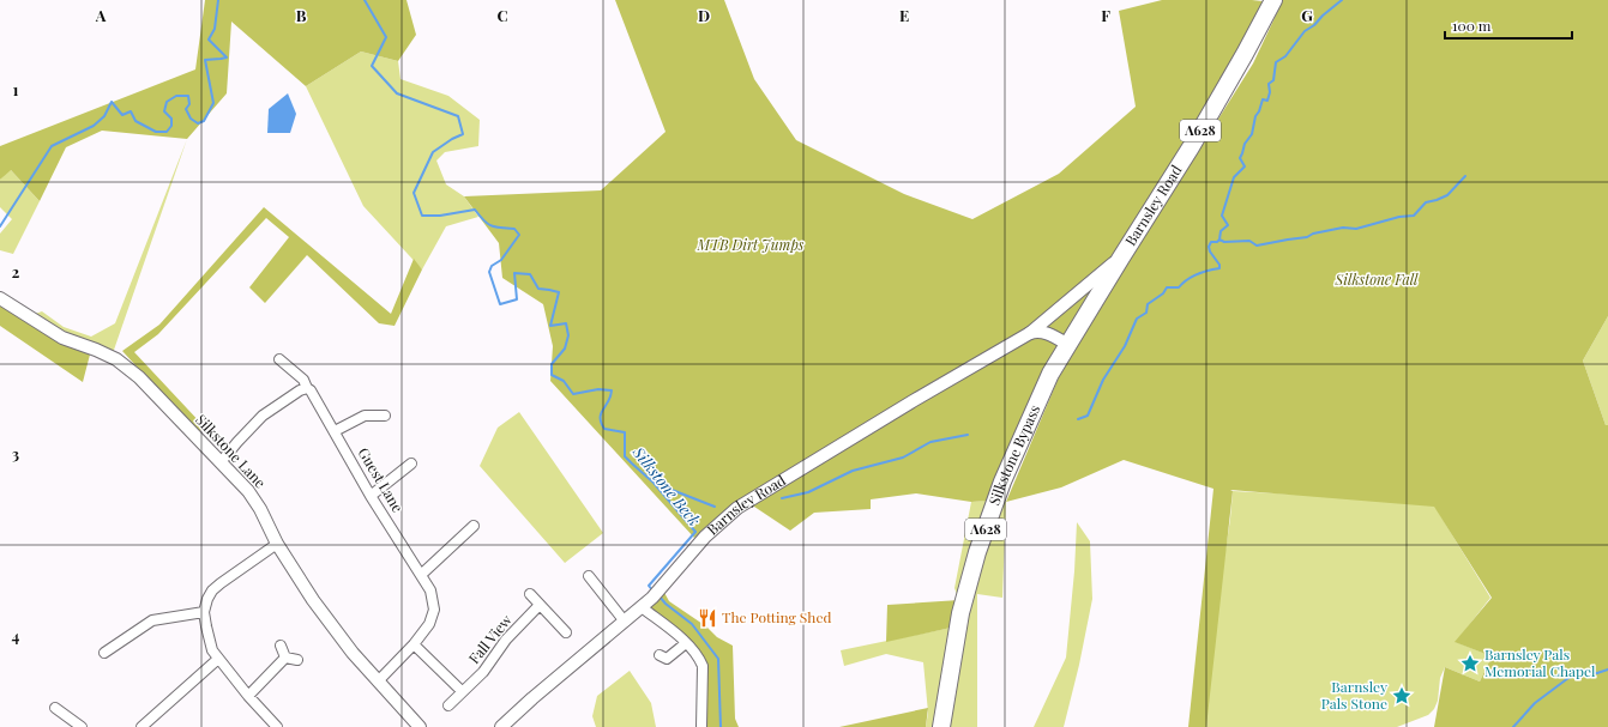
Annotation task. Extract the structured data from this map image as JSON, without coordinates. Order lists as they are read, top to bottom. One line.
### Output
{"streets":{"highway":["A628","Barnsley Road","Silkstone Bypass"],"street":["Silkstone Lane","Guest Lane","Fall View"]},"crossings":[["Barnsley Road","Silkstone Bypass"],["Silkstone Lane","Guest Lane"]],"water":["Silkstone Beck"],"parks":["MTB Dirt Jumps","Silkstone Fall"],"places":{"restaurant":["The Potting Shed"],"place":["Barnsley Pals Memorial Chapel","Barnsley Pals Stone"]},"scale_bar":"100 m","grid":{"columns":["A","B","C","D","E","F","G"],"rows":["1","2","3","4"]}}
